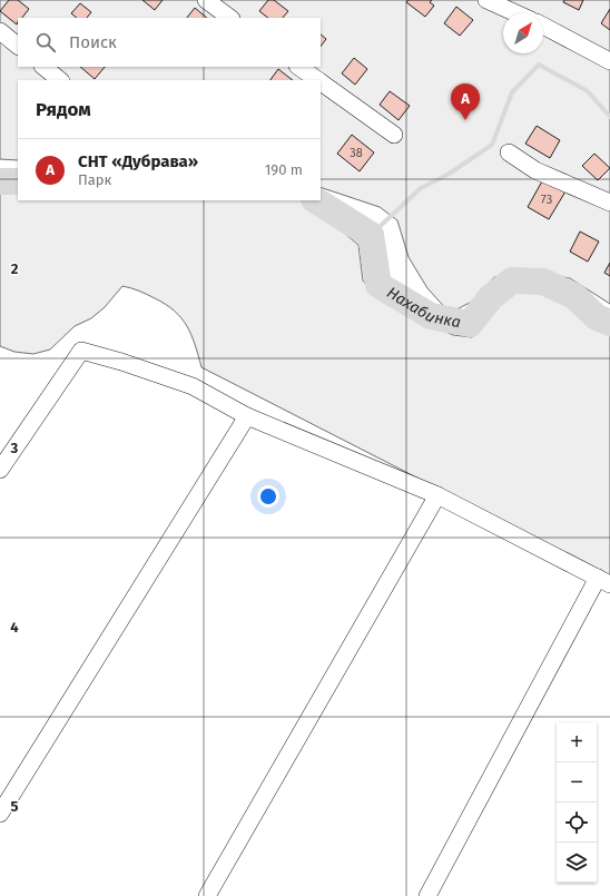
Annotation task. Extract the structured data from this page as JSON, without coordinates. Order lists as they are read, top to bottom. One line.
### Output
{"water":["Нахабинка"],"house_numbers":["38","73"],"north":"top right","page":{"search":"Поиск","heading":"Рядом","pins":"A","list":[{"mark":"A","name":"СНТ «Дубрава»","note":"Парк","value":"190 m"}],"map_buttons":["+","−"]},"grid":{"rows":["2","3","4","5"]}}
